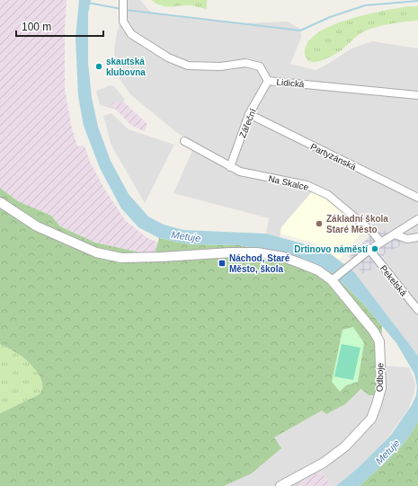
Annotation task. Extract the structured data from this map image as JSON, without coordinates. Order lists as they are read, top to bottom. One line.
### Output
{"streets":{"street":["Lidická","Zářeční","Partyzánská","Na Skalce","Pekelská","Odboje"]},"crossings":[["Lidická","Zářeční"],["Zářeční","Partyzánská"],["Zářeční","Na Skalce"]],"water":["Metuje"],"places":{"other":["skautská klubovna","Základní škola Staré Město","Drtinovo náměstí"],"transit":["Náchod, Staré Město, škola"]},"scale_bar":"100 m"}
